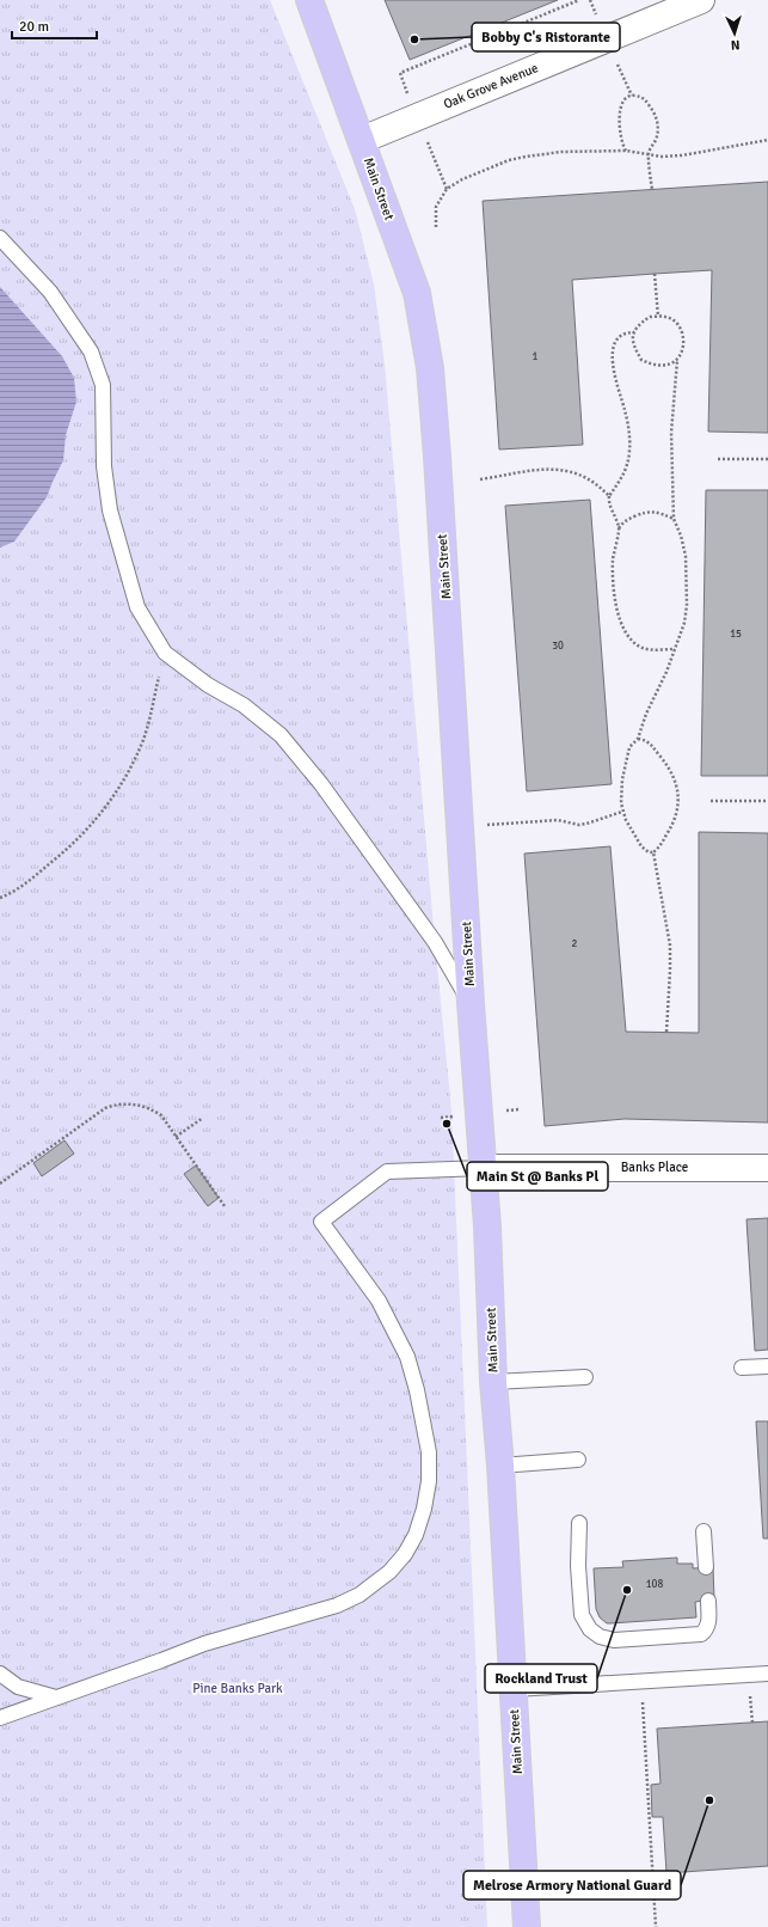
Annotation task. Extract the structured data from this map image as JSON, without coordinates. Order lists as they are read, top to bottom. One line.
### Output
{"streets":{"main road":["Main Street"],"street":["Oak Grove Avenue","Banks Place"]},"crossings":[["Oak Grove Avenue","Main Street"],["Main Street","Banks Place"]],"parks":["Pine Banks Park"],"places":["Bobby C's Ristorante","Main St @ Banks Pl","Rockland Trust","Melrose Armory National Guard"],"house_numbers":["1","15","30","2","108"],"scale_bar":"20 m","north":"bottom"}
